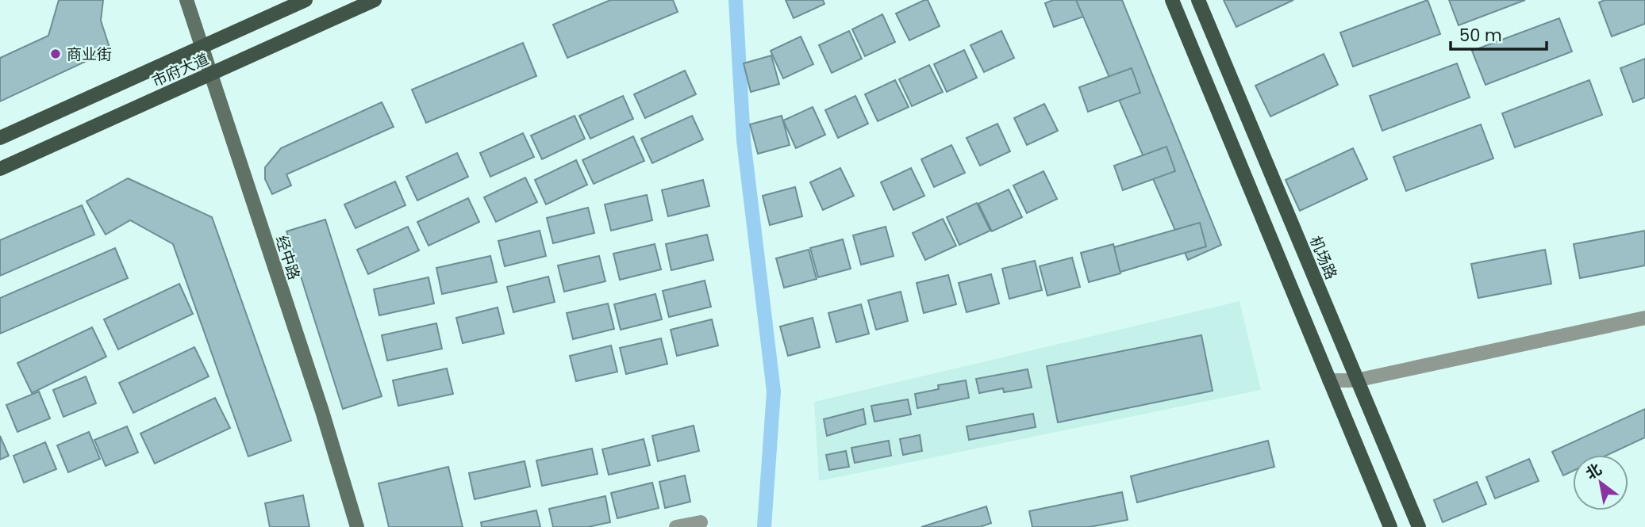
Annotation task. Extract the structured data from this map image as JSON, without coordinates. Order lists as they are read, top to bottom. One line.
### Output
{"streets":{"main road":["市府大道","经中路","机场路"]},"crossings":[["市府大道","经中路"]],"places":["商业街"],"scale_bar":"50 m","north":"top left"}
